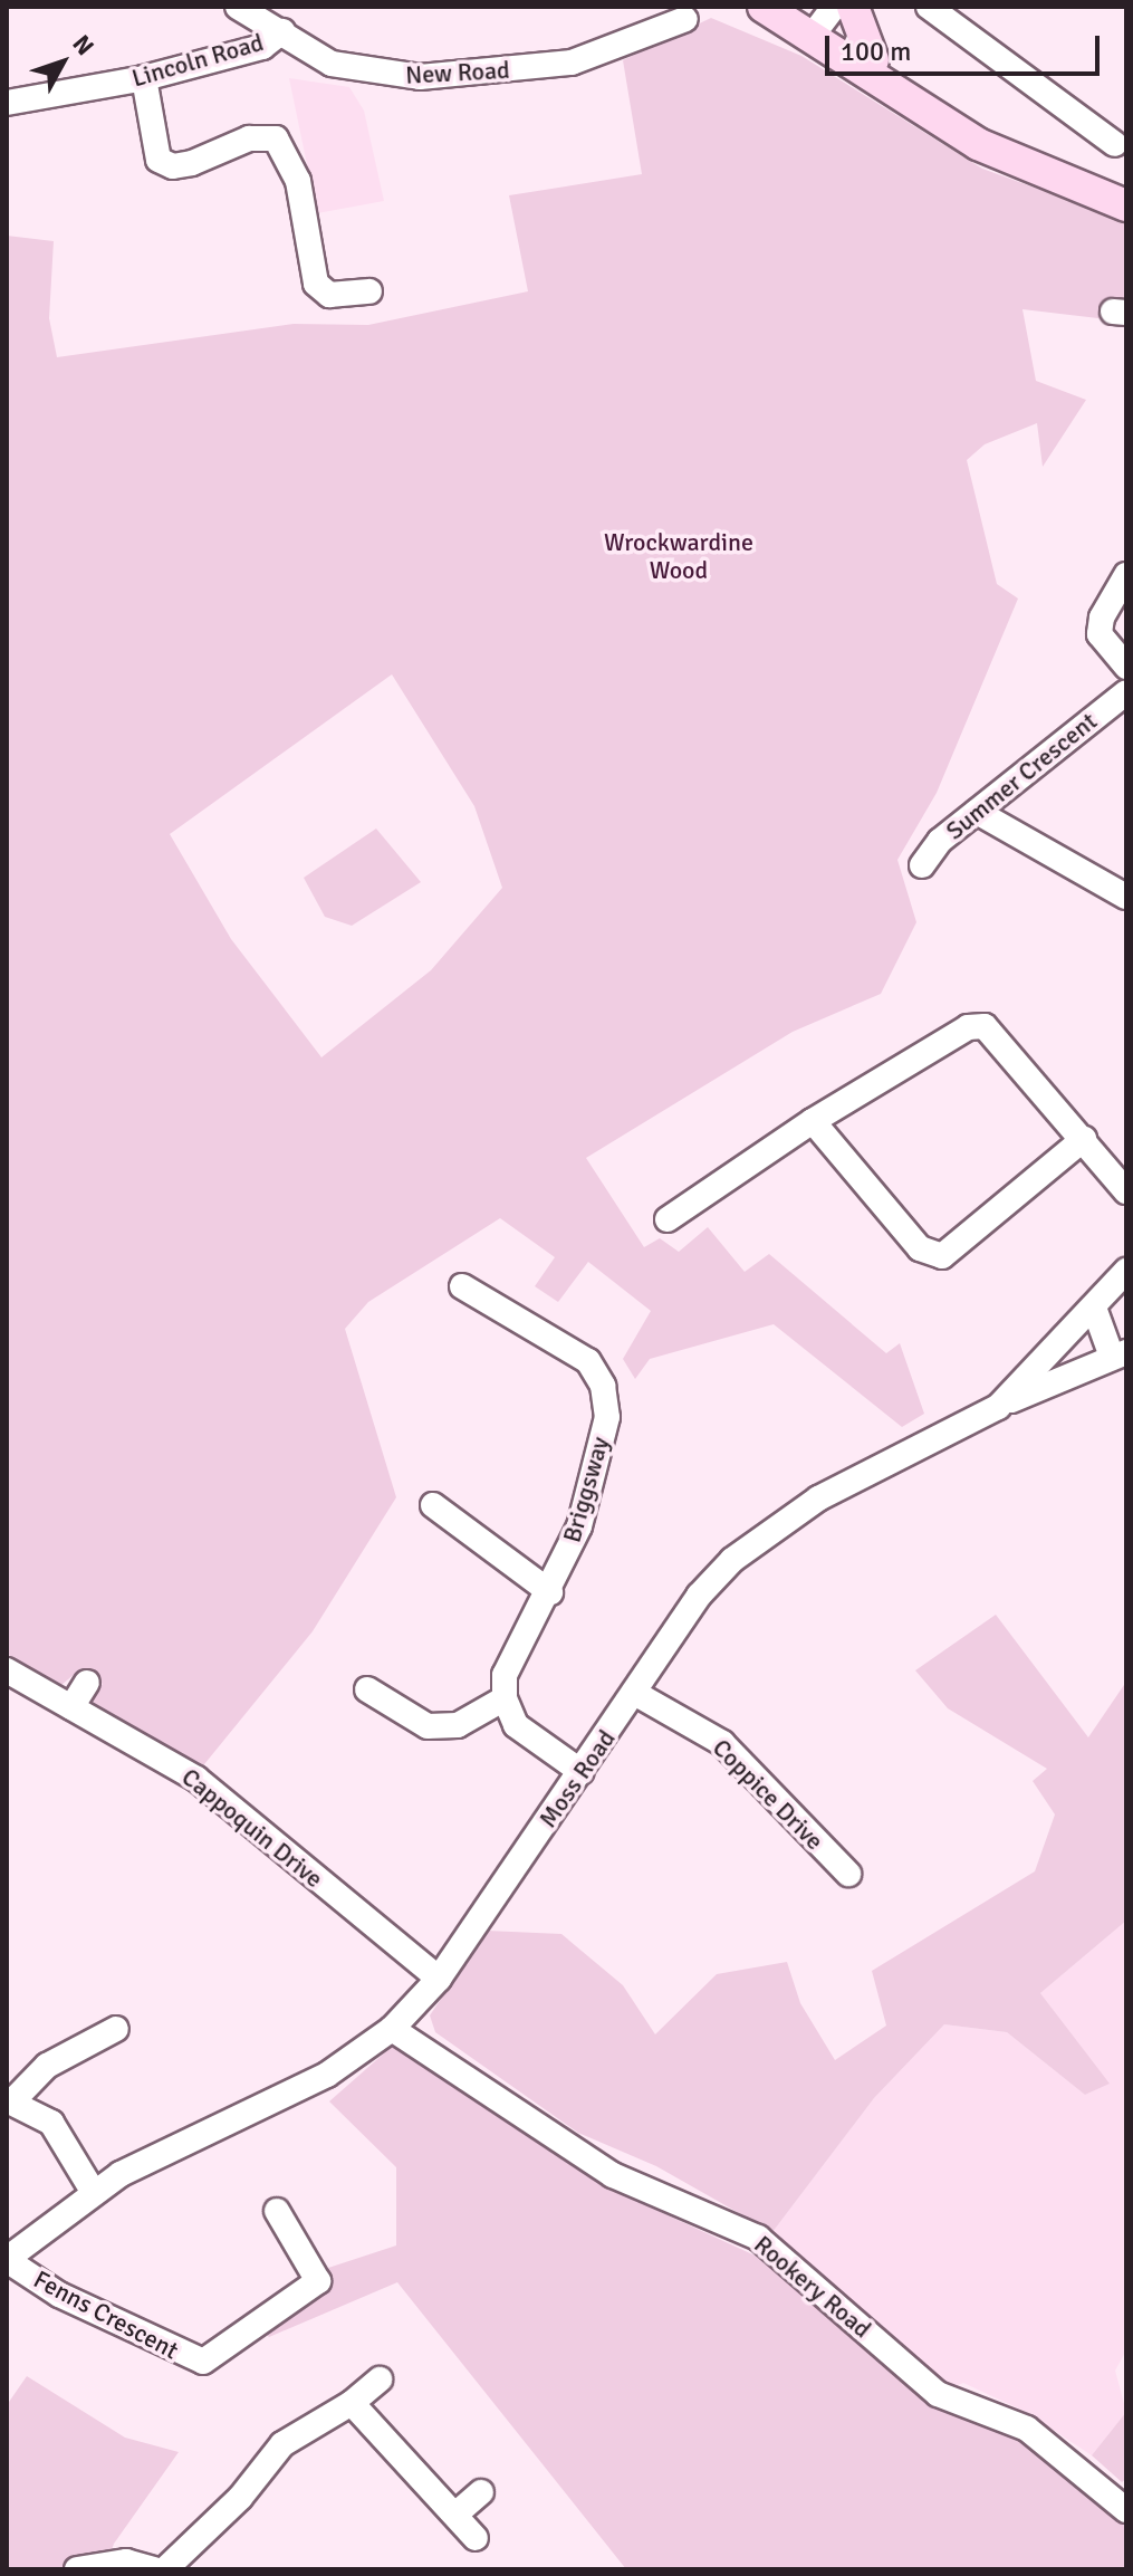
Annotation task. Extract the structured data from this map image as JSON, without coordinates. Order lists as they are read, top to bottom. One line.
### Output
{"streets":{"street":["Lincoln Road","New Road","Summer Crescent","Briggsway","Moss Road","Coppice Drive","Cappoquin Drive","Rookery Road","Fenns Crescent"]},"crossings":[["Lincoln Road","New Road"],["Moss Road","Coppice Drive"],["Moss Road","Cappoquin Drive"],["Moss Road","Rookery Road"],["Moss Road","Fenns Crescent"]],"parks":["Wrockwardine Wood"],"scale_bar":"100 m","north":"top right"}
